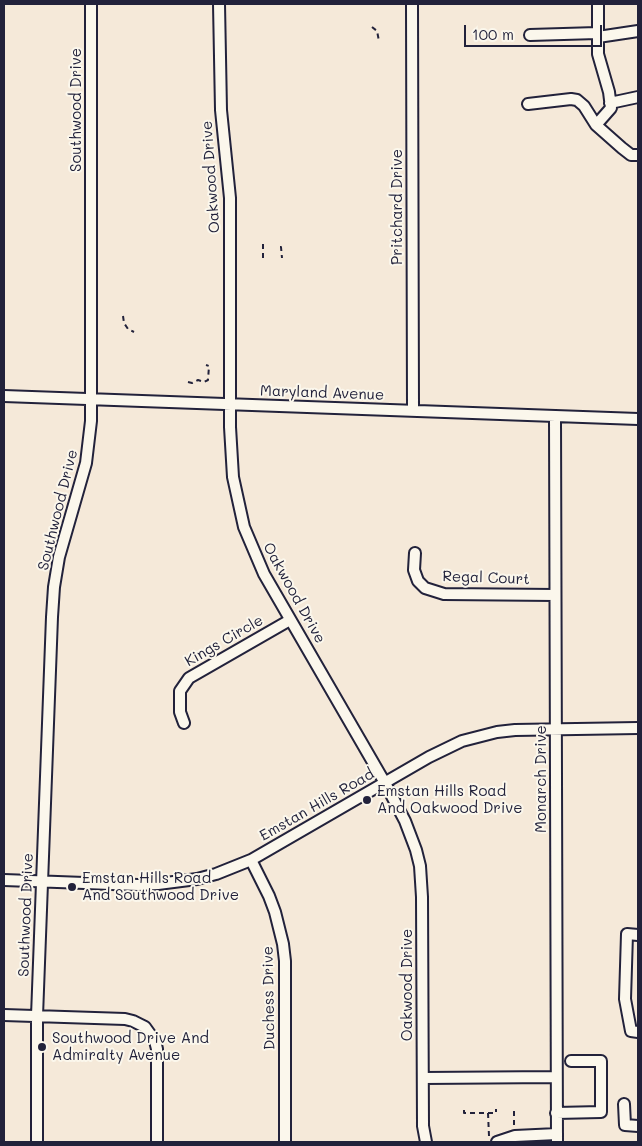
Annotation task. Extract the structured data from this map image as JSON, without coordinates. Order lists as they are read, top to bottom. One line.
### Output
{"streets":{"street":["Southwood Drive","Oakwood Drive","Pritchard Drive","Maryland Avenue","Regal Court","Kings Circle","Monarch Drive","Emstan Hills Road","Duchess Drive"]},"crossings":[["Southwood Drive","Maryland Avenue"],["Southwood Drive","Emstan Hills Road"],["Oakwood Drive","Maryland Avenue"],["Oakwood Drive","Kings Circle"],["Oakwood Drive","Emstan Hills Road"],["Pritchard Drive","Maryland Avenue"],["Maryland Avenue","Monarch Drive"],["Regal Court","Monarch Drive"],["Monarch Drive","Emstan Hills Road"],["Emstan Hills Road","Duchess Drive"]],"places":["Emstan Hills Road And Oakwood Drive","Emstan Hills Road And Southwood Drive","Southwood Drive And Admiralty Avenue"],"scale_bar":"100 m"}
